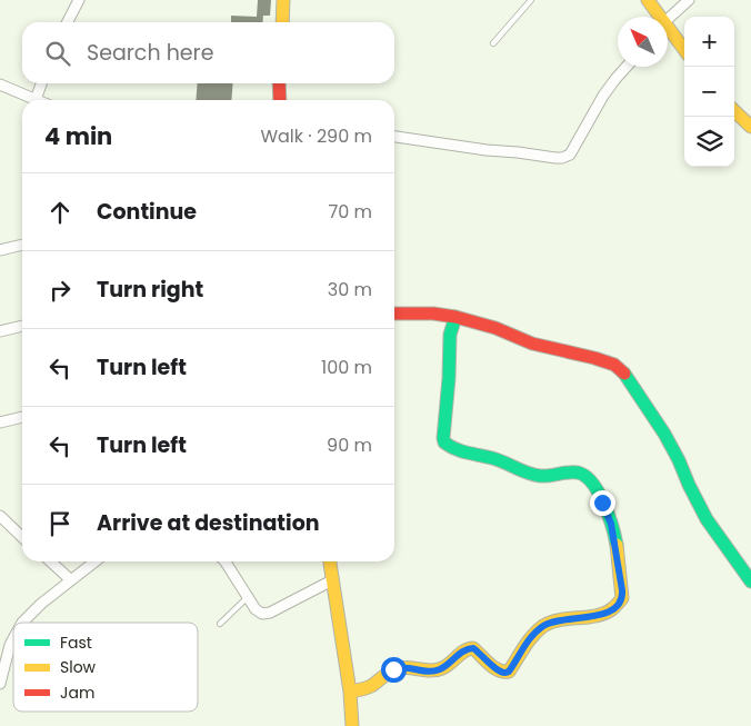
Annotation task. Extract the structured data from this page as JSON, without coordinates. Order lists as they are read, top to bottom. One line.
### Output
{"legend":["Fast","Slow","Jam"],"north":"top left","page":{"map_buttons":["+","−"],"search":"Search here","heading":["4 min","Walk · 290 m"],"list":[["Continue","70 m"],["Turn right","30 m"],["Turn left","100 m"],["Turn left","90 m"],"Arrive at destination"]}}
